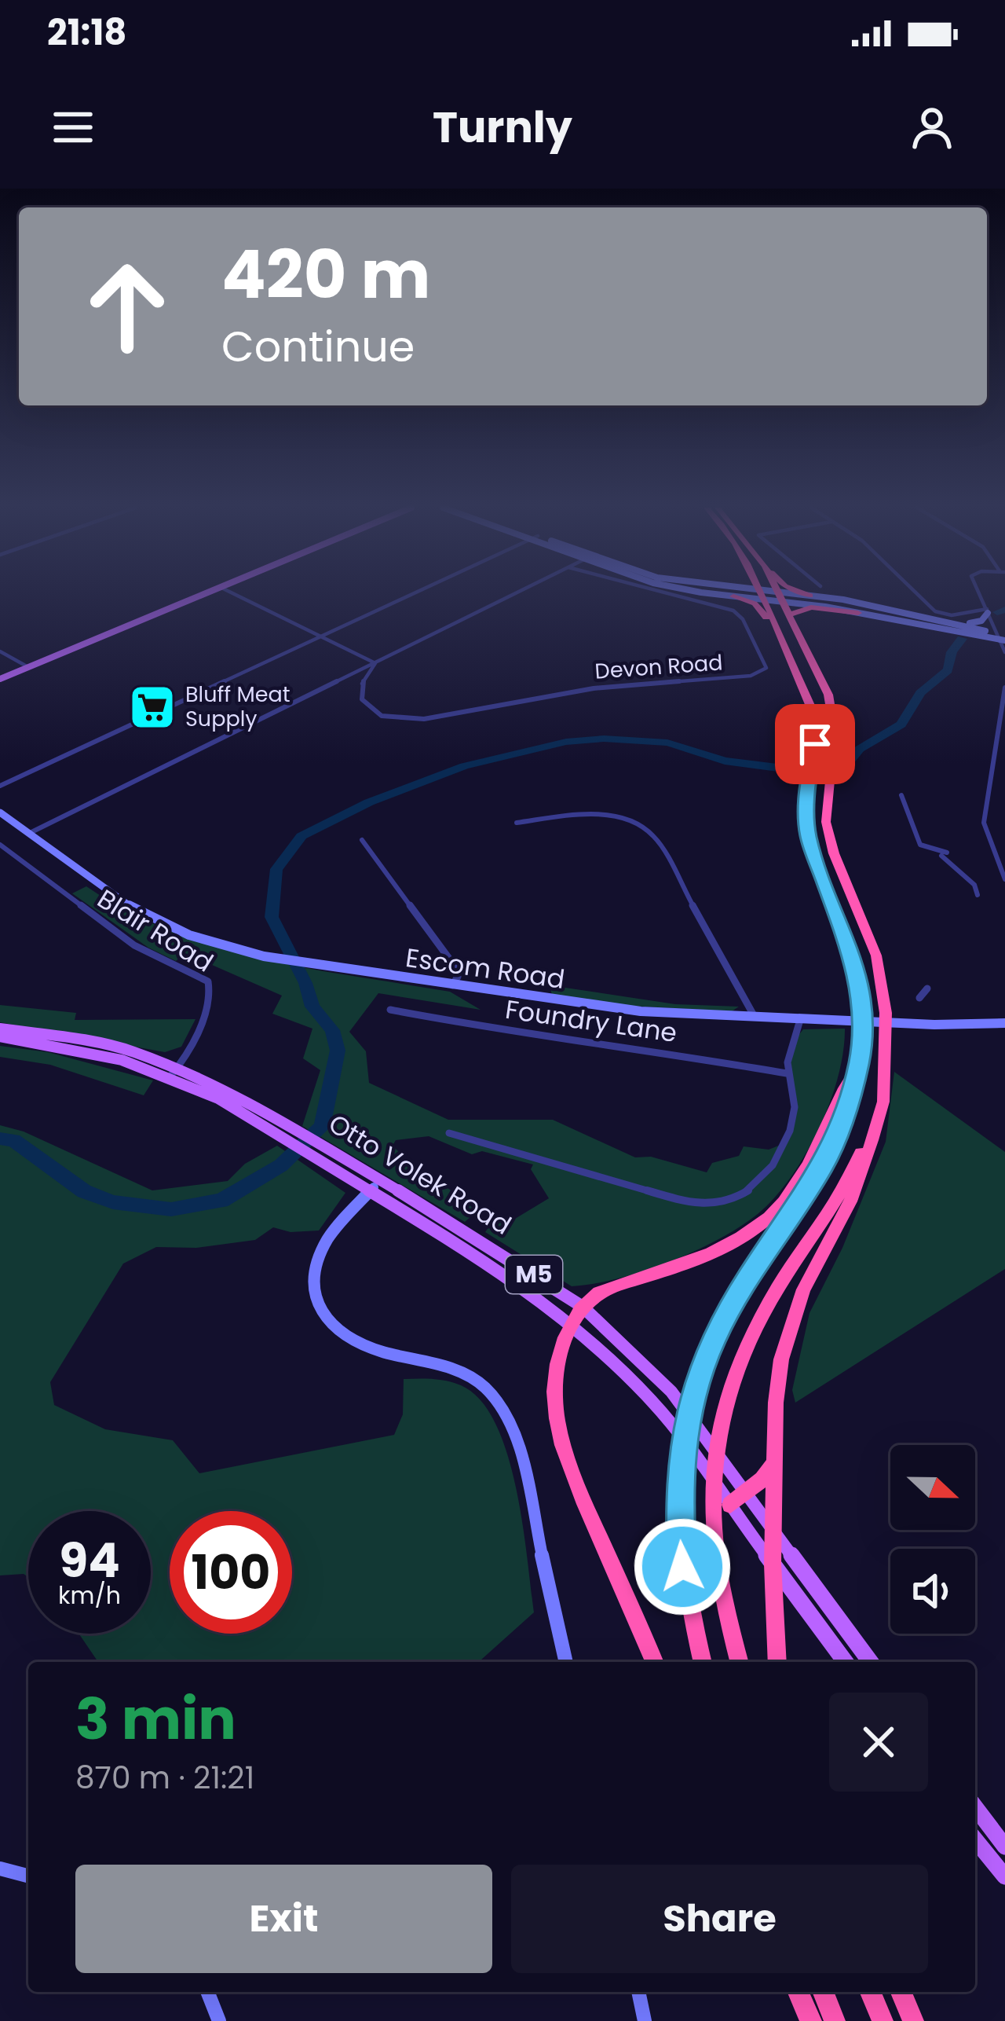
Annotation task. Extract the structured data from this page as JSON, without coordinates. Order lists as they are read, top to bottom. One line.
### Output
{"streets":{"main road":["Escom Road","Otto Volek Road","M5"],"street":["Devon Road","Blair Road","Foundry Lane"]},"crossings":[["Blair Road","Otto Volek Road"]],"places":{"supermarket":["Bluff Meat Supply"]},"north":"right","page":{"status":"21:18","header":"Turnly","turn":["420 m","Continue"],"speed":"94 km/h","limit":"100","heading":["3 min","870 m · 21:21"],"buttons":["Exit","Share"]}}
